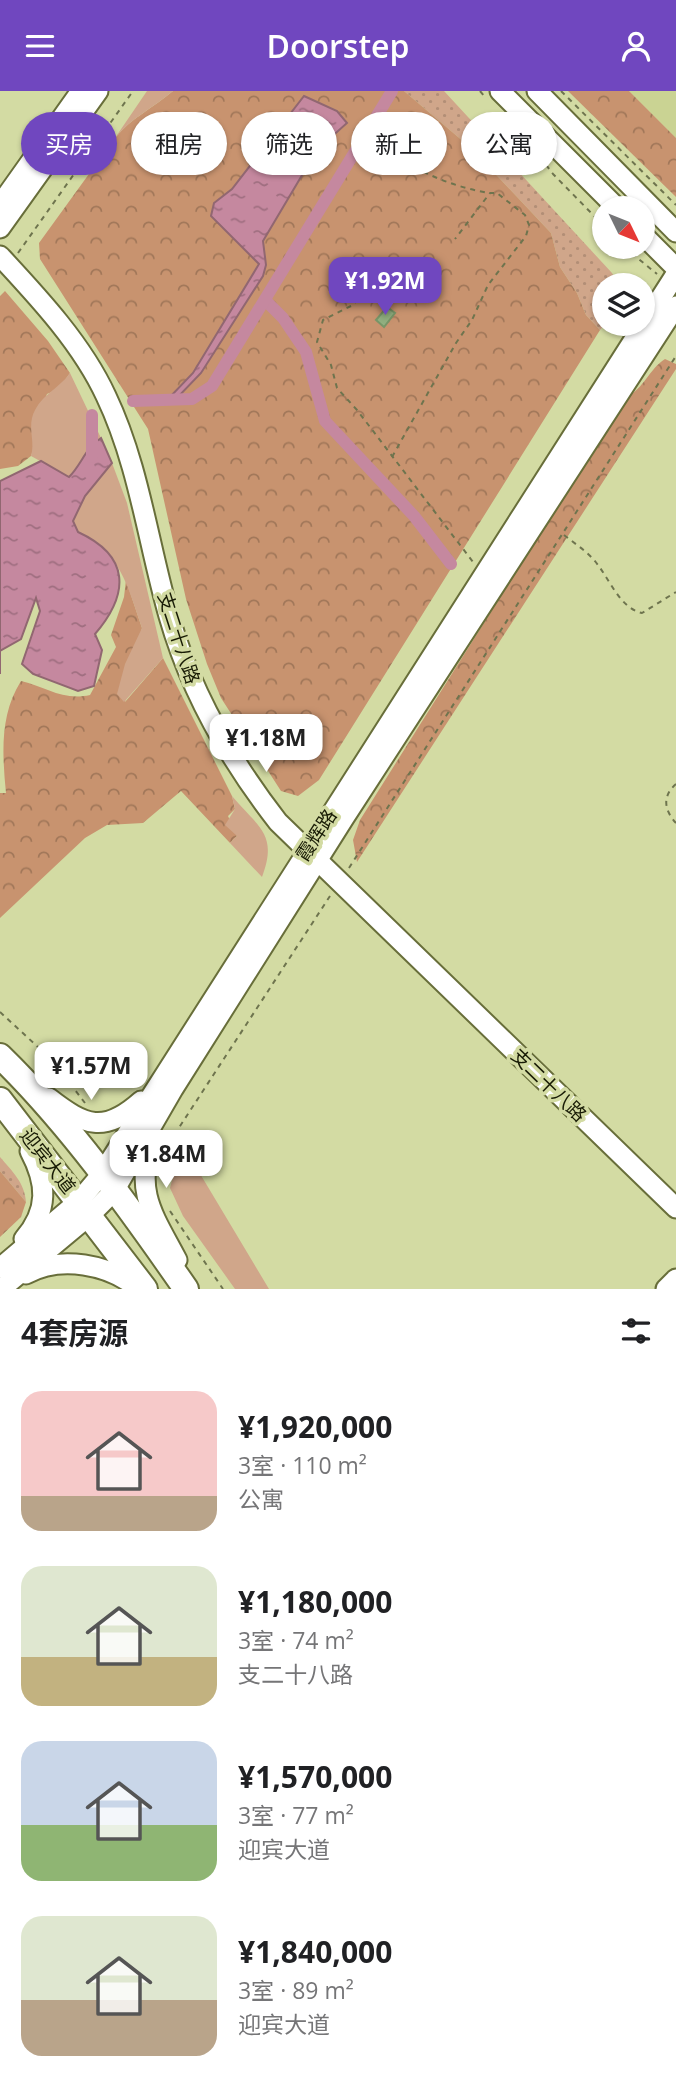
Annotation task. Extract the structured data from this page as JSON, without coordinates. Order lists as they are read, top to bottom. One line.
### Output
{"streets":{"highway":["迎宾大道"],"street":["支二十八路","霞辉路"]},"crossings":[["支二十八路","霞辉路"],["霞辉路","迎宾大道"]],"north":"bottom right","page":{"header":"Doorstep","chip":["买房","租房","筛选","新上","公寓"],"price":["¥1.92M","¥1.18M","¥1.57M","¥1.84M"],"heading":"4套房源","list":[{"name":"¥1,920,000","note":"3室 · 110 m² · 公寓"},{"name":"¥1,180,000","note":"3室 · 74 m² · 支二十八路"},{"name":"¥1,570,000","note":"3室 · 77 m² · 迎宾大道"},{"name":"¥1,840,000","note":"3室 · 89 m² · 迎宾大道"}]}}
